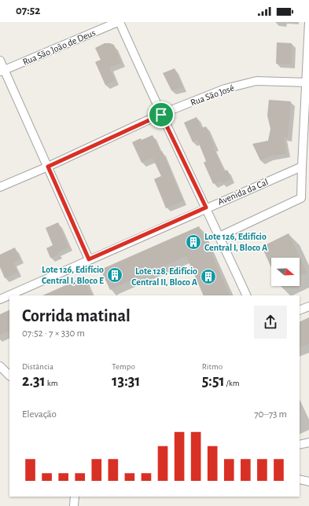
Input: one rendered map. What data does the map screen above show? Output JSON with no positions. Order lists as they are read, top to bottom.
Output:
{
  "streets": {
    "street": ["Rua São João de Deus", "Rua São José", "Avenida da Cal"]
  },
  "places": {
    "building": ["Lote 126, Edifício Central I, Bloco A", "Lote 126, Edifício Central I, Bloco E", "Lote 128, Edifício Central II, Bloco A"]
  },
  "north": "right",
  "page": {
    "status": "07:52",
    "heading": ["Corrida matinal", "07:52 · 7 × 330 m"],
    "stats": [
      ["Distância", "2.31 km"],
      ["Tempo", "13:31"],
      ["Ritmo", "5:51 /km"]
    ],
    "chart": ["Elevação", "70–73 m"]
  }
}
